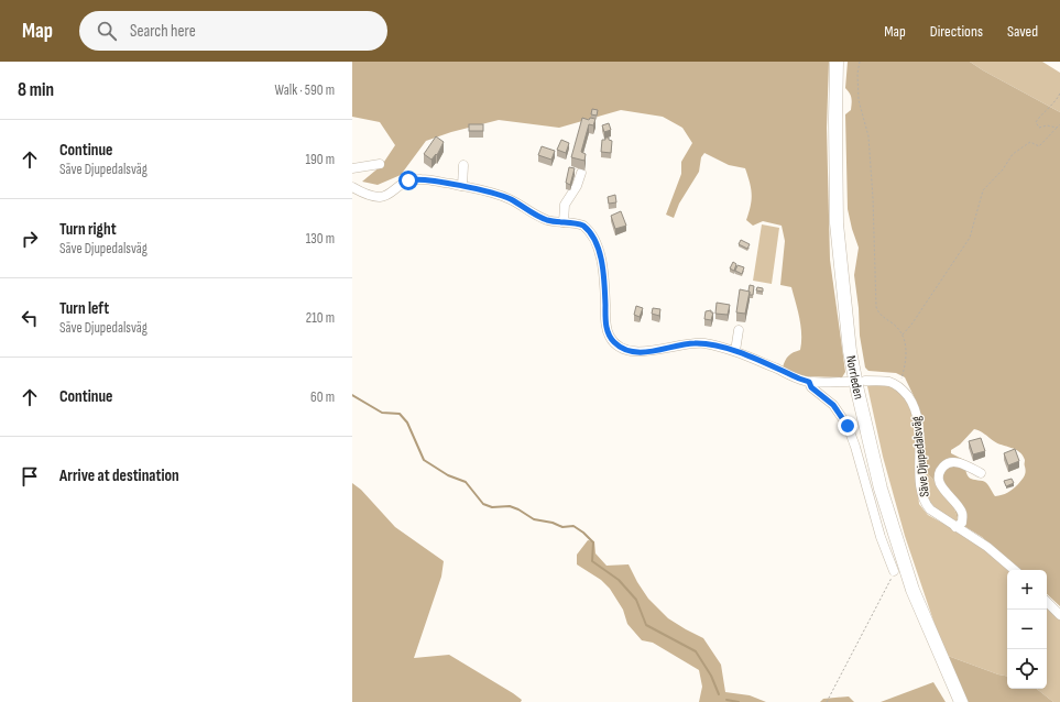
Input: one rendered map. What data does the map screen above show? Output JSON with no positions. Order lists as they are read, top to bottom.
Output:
{
  "streets": {
    "highway": ["Norrleden"],
    "street": ["Säve Djupedalsväg"]
  },
  "page": {
    "header": "Map",
    "search": "Search here",
    "nav": ["Map", "Directions", "Saved"],
    "heading": ["8 min", "Walk · 590 m"],
    "list": [
      ["Continue", "Säve Djupedalsväg", "190 m"],
      ["Turn right", "Säve Djupedalsväg", "130 m"],
      ["Turn left", "Säve Djupedalsväg", "210 m"],
      ["Continue", "60 m"],
      "Arrive at destination"
    ],
    "map_buttons": ["+", "−"]
  }
}
